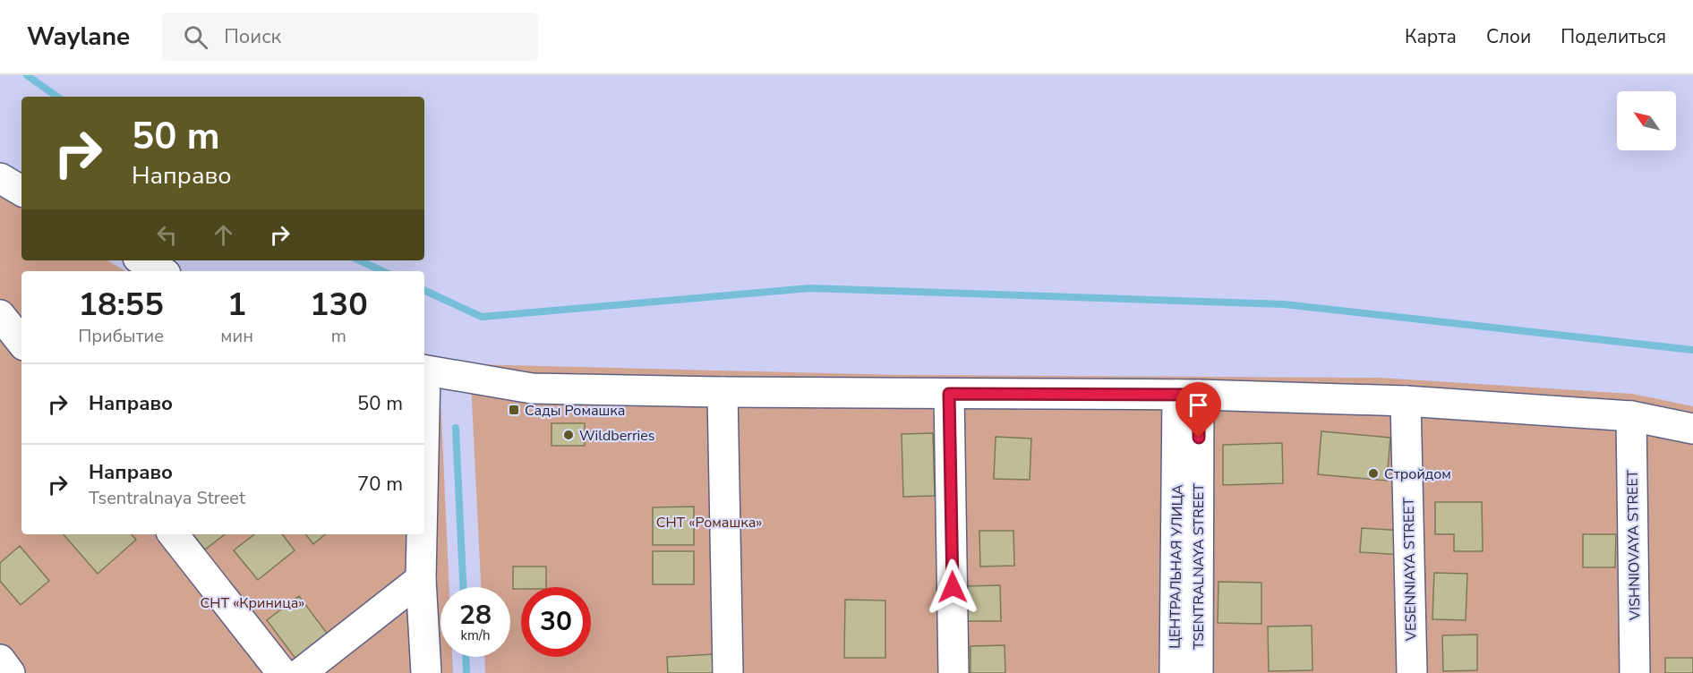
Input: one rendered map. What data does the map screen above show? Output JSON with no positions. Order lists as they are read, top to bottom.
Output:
{
  "streets": {
    "street": [
      "VISHNIOVAYA STREET",
      "ЦЕНТРАЛЬНАЯ УЛИЦА",
      "TSENTRALNAYA STREET",
      "VESENNIAYA STREET"
    ]
  },
  "crossings": [
    ["ЦЕНТРАЛЬНАЯ УЛИЦА", "TSENTRALNAYA STREET"]
  ],
  "parks": ["СНТ «Ромашка»", "СНТ «Криница»"],
  "places": {
    "transit": ["Сады Ромашка"],
    "other": ["Wildberries", "Стройдом"]
  },
  "north": "top left",
  "page": {
    "header": "Waylane",
    "search": "Поиск",
    "nav": ["Карта", "Слои", "Поделиться"],
    "turn": ["50 m", "Направо"],
    "eta": [
      "18:55",
      "Прибытие",
      "1",
      "мин",
      "130",
      "m"
    ],
    "list": [
      {
        "name": "Направо",
        "value": "50 m"
      },
      {
        "name": "Направо",
        "note": "Tsentralnaya Street",
        "value": "70 m"
      }
    ],
    "speed": "28 km/h",
    "limit": "30"
  }
}
